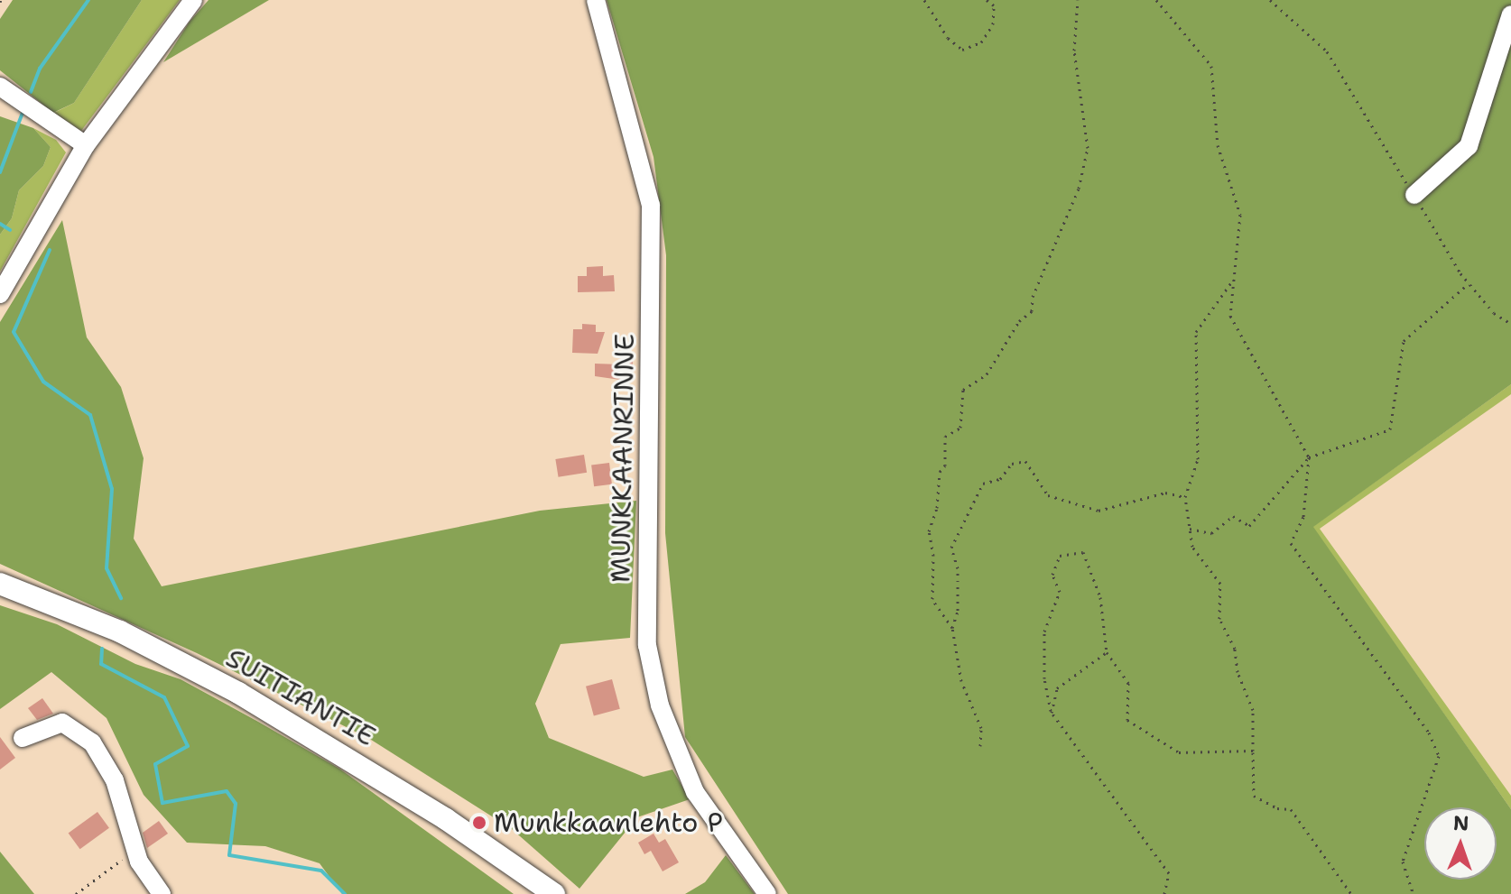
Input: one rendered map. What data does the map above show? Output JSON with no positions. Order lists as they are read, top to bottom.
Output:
{
  "streets": {
    "main road": ["SUITIANTIE"],
    "street": ["MUNKKAANRINNE"]
  },
  "places": ["Munkkaanlehto P"],
  "north": "top"
}
